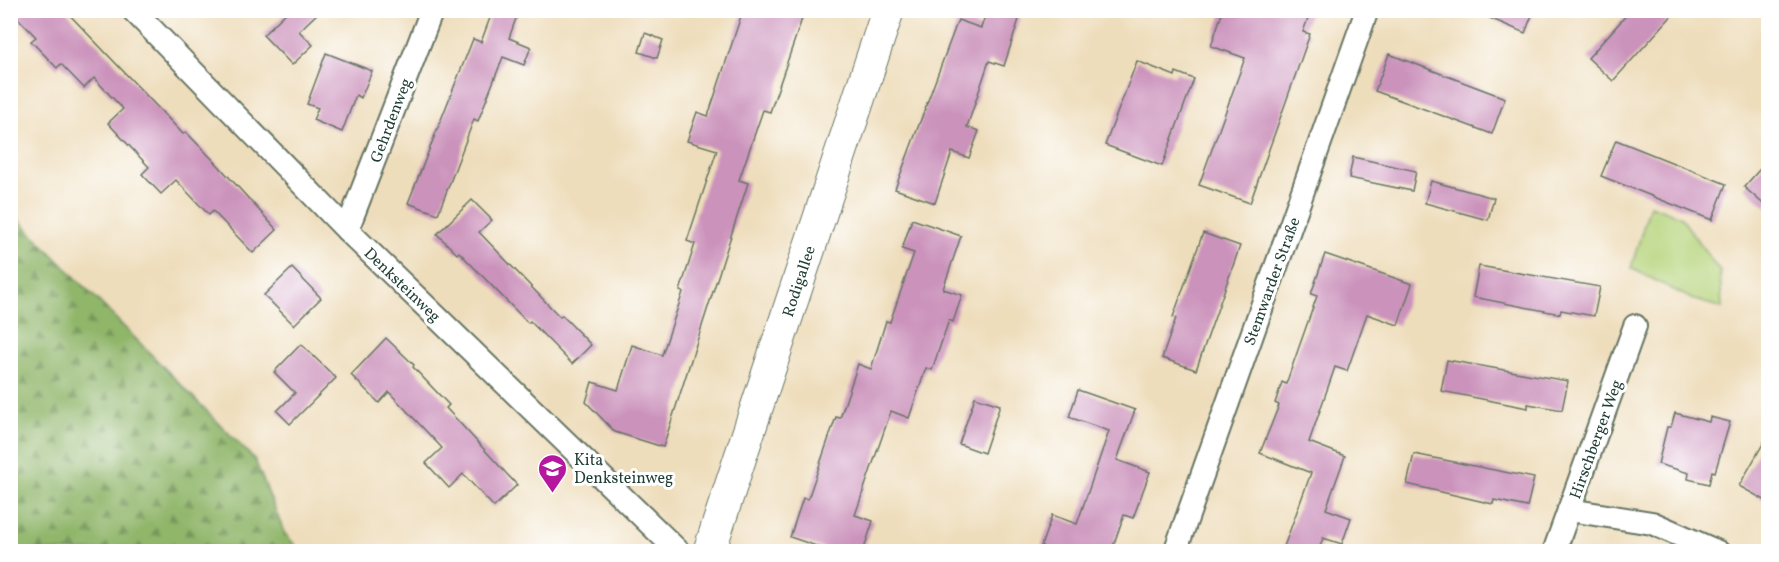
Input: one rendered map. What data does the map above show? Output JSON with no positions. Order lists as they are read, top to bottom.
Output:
{
  "streets": {
    "main road": ["Rodigallee"],
    "street": [
      "Gehrdenweg",
      "Stemwarder Straße",
      "Denksteinweg",
      "Hirschberger Weg"
    ]
  },
  "crossings": [
    ["Gehrdenweg", "Denksteinweg"]
  ],
  "places": {
    "school or university": ["Kita Denksteinweg"]
  }
}
